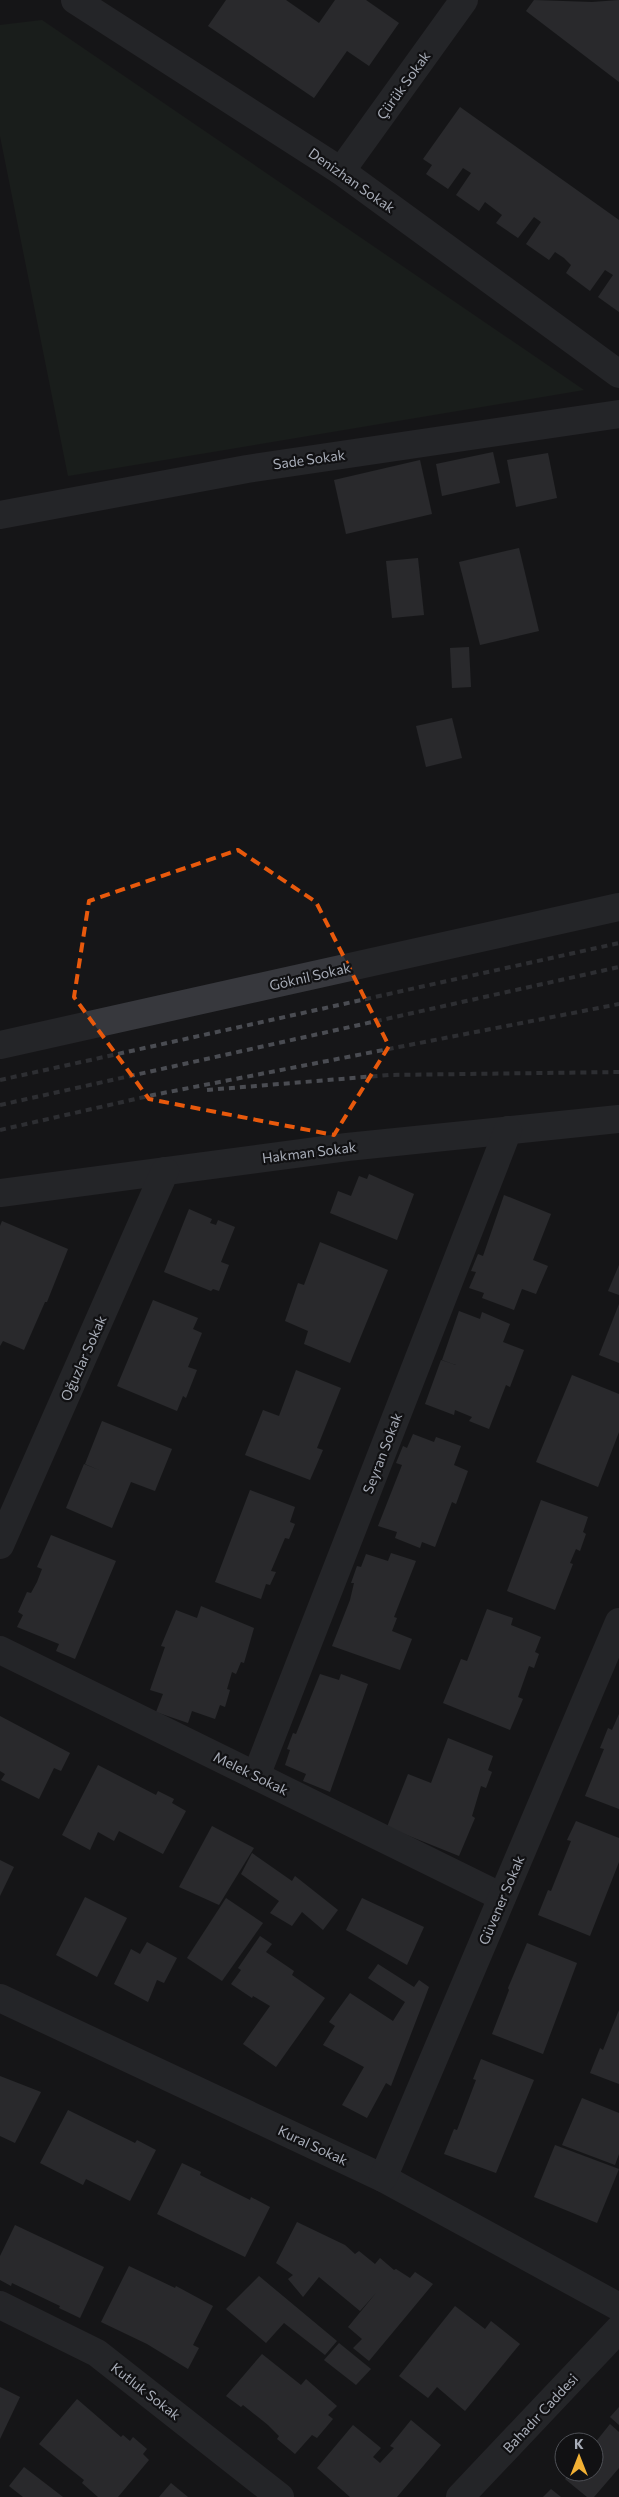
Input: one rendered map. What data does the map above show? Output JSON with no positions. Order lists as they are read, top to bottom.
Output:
{
  "streets": {
    "street": [
      "Çürük Sokak",
      "Denizhan Sokak",
      "Sade Sokak",
      "Göknil Sokak",
      "Hakman Sokak",
      "Oğuzlar Sokak",
      "Seyran Sokak",
      "Melek Sokak",
      "Güvener Sokak",
      "Kural Sokak",
      "Kutluk Sokak",
      "Bahadır Caddesi"
    ]
  },
  "crossings": [
    ["Çürük Sokak", "Denizhan Sokak"],
    ["Hakman Sokak", "Oğuzlar Sokak"],
    ["Hakman Sokak", "Seyran Sokak"],
    ["Seyran Sokak", "Melek Sokak"],
    ["Melek Sokak", "Güvener Sokak"],
    ["Güvener Sokak", "Kural Sokak"]
  ],
  "north": "top"
}
